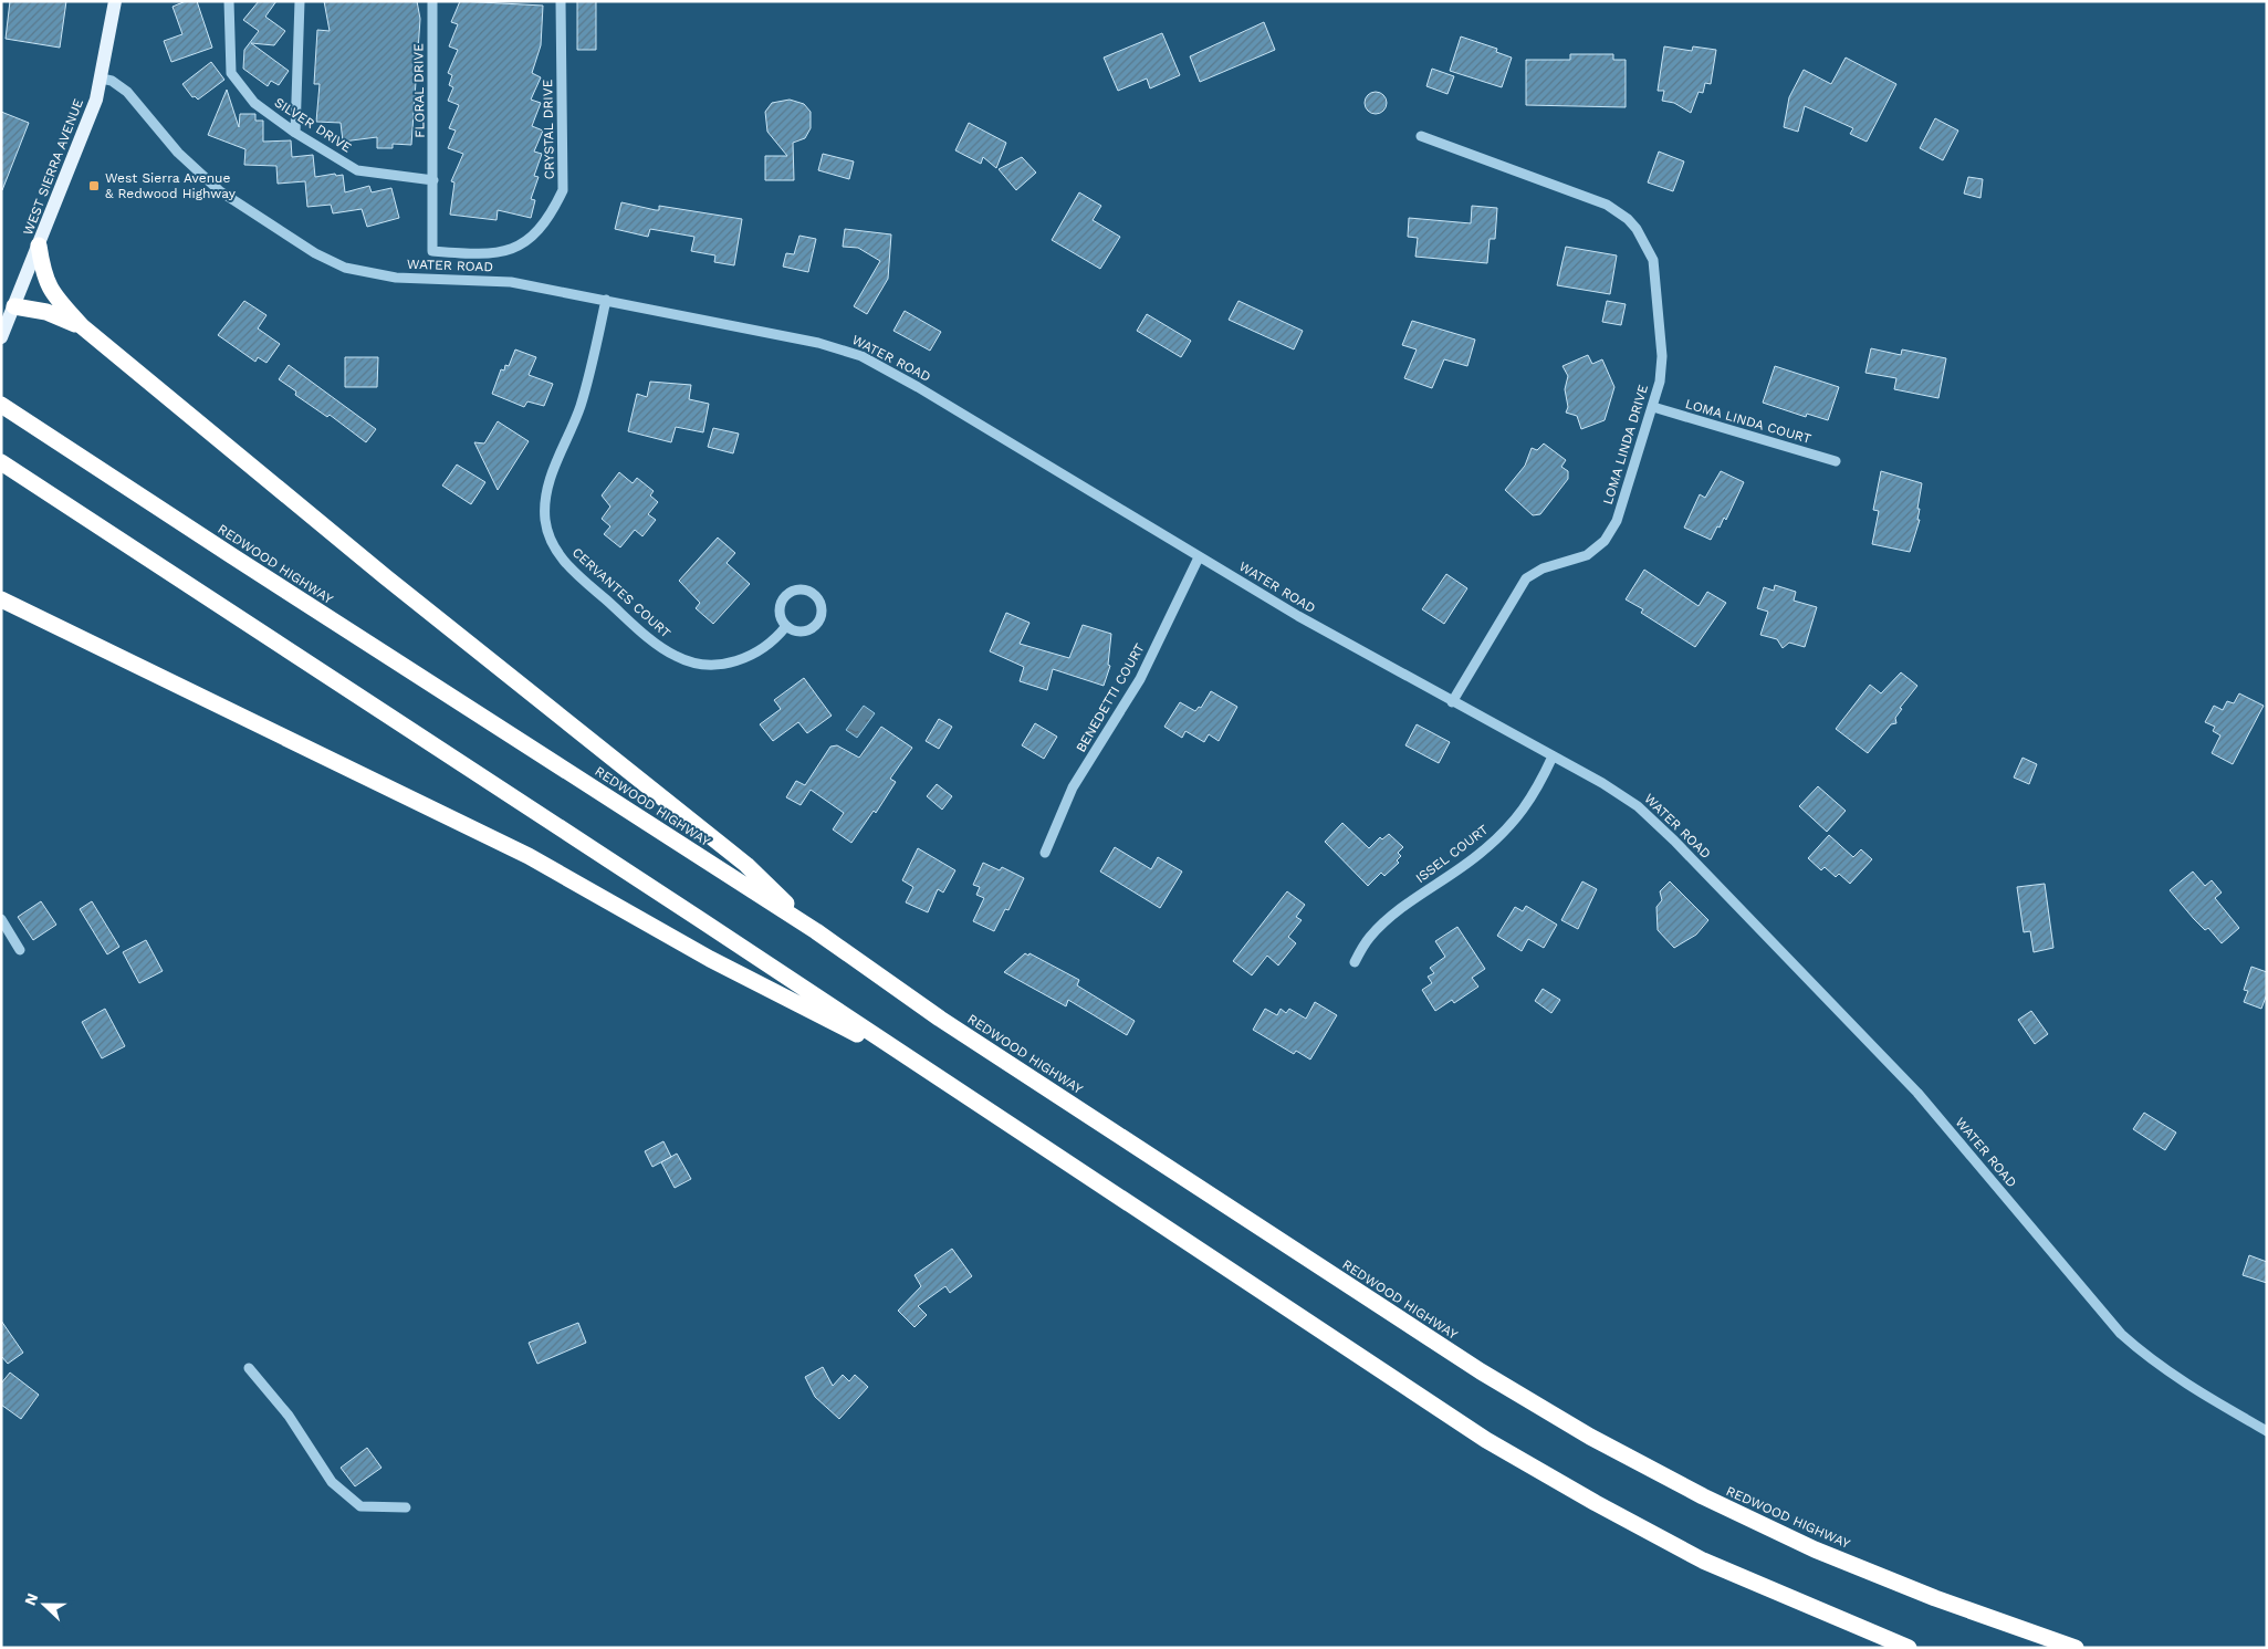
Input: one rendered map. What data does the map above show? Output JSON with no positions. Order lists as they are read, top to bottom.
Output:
{
  "streets": {
    "highway": ["REDWOOD HIGHWAY"],
    "main road": ["WEST SIERRA AVENUE"],
    "street": [
      "FLORAL DRIVE",
      "SILVER DRIVE",
      "CRYSTAL DRIVE",
      "WATER ROAD",
      "LOMA LINDA COURT",
      "LOMA LINDA DRIVE",
      "CERVANTES COURT",
      "BENEDETTI COURT",
      "ISSEL COURT"
    ]
  },
  "crossings": [
    ["FLORAL DRIVE", "SILVER DRIVE"],
    ["FLORAL DRIVE", "CRYSTAL DRIVE"],
    ["SILVER DRIVE", "CRYSTAL DRIVE"],
    ["WEST SIERRA AVENUE", "WATER ROAD"],
    ["WATER ROAD", "LOMA LINDA DRIVE"],
    ["WATER ROAD", "CERVANTES COURT"],
    ["WATER ROAD", "BENEDETTI COURT"],
    ["WATER ROAD", "ISSEL COURT"],
    ["LOMA LINDA COURT", "LOMA LINDA DRIVE"]
  ],
  "places": {
    "transit": ["West Sierra Avenue & Redwood Highway"]
  },
  "north": "left"
}
